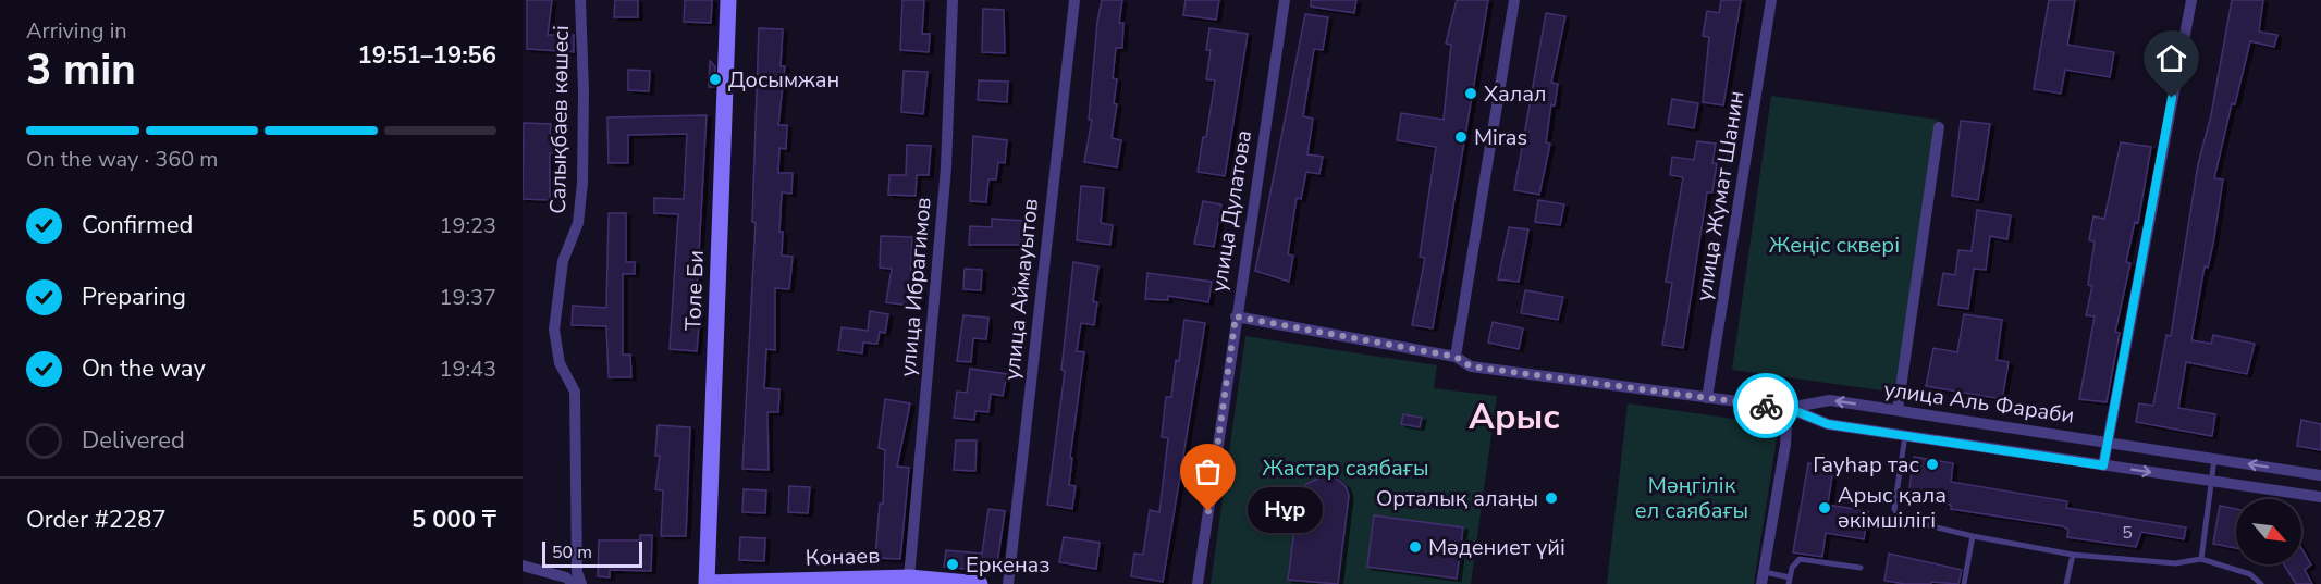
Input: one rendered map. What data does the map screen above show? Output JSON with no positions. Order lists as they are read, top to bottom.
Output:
{
  "streets": {
    "main road": ["Толе Би", "Конаев"],
    "street": [
      "Салықбаев көшесі",
      "улица Жумат Шанин",
      "улица Дулатова",
      "улица Ибрагимов",
      "улица Аймауытов",
      "улица Аль Фараби"
    ]
  },
  "crossings": [
    ["улица Жумат Шанин", "улица Аль Фараби"],
    ["улица Дулатова", "улица Аль Фараби"],
    ["улица Ибрагимов", "Конаев"],
    ["Толе Би", "Конаев"]
  ],
  "districts": ["Арыс"],
  "parks": ["Жеңіс сквері", "Жастар саябағы", "Мәңгілік ел саябағы"],
  "places": [
    "Досымжан",
    "Халал",
    "Miras",
    "Гауһар тас",
    "Орталық алаңы",
    "Арыс қала әкімшілігі",
    "Нұр",
    "Mәдениет үйі",
    "Еркеназ"
  ],
  "house_numbers": ["5"],
  "scale_bar": "50 m",
  "north": "bottom right",
  "page": {
    "heading": ["3 min", "Arriving in", "19:51–19:56"],
    "panel": ["Order #2287", "5 000 ₸"],
    "bar": "On the way · 360 m",
    "list": [
      ["Confirmed", "19:23"],
      ["Preparing", "19:37"],
      ["On the way", "19:43"],
      "Delivered"
    ],
    "bubble": "Нұр",
    "scale": "50 m"
  }
}
